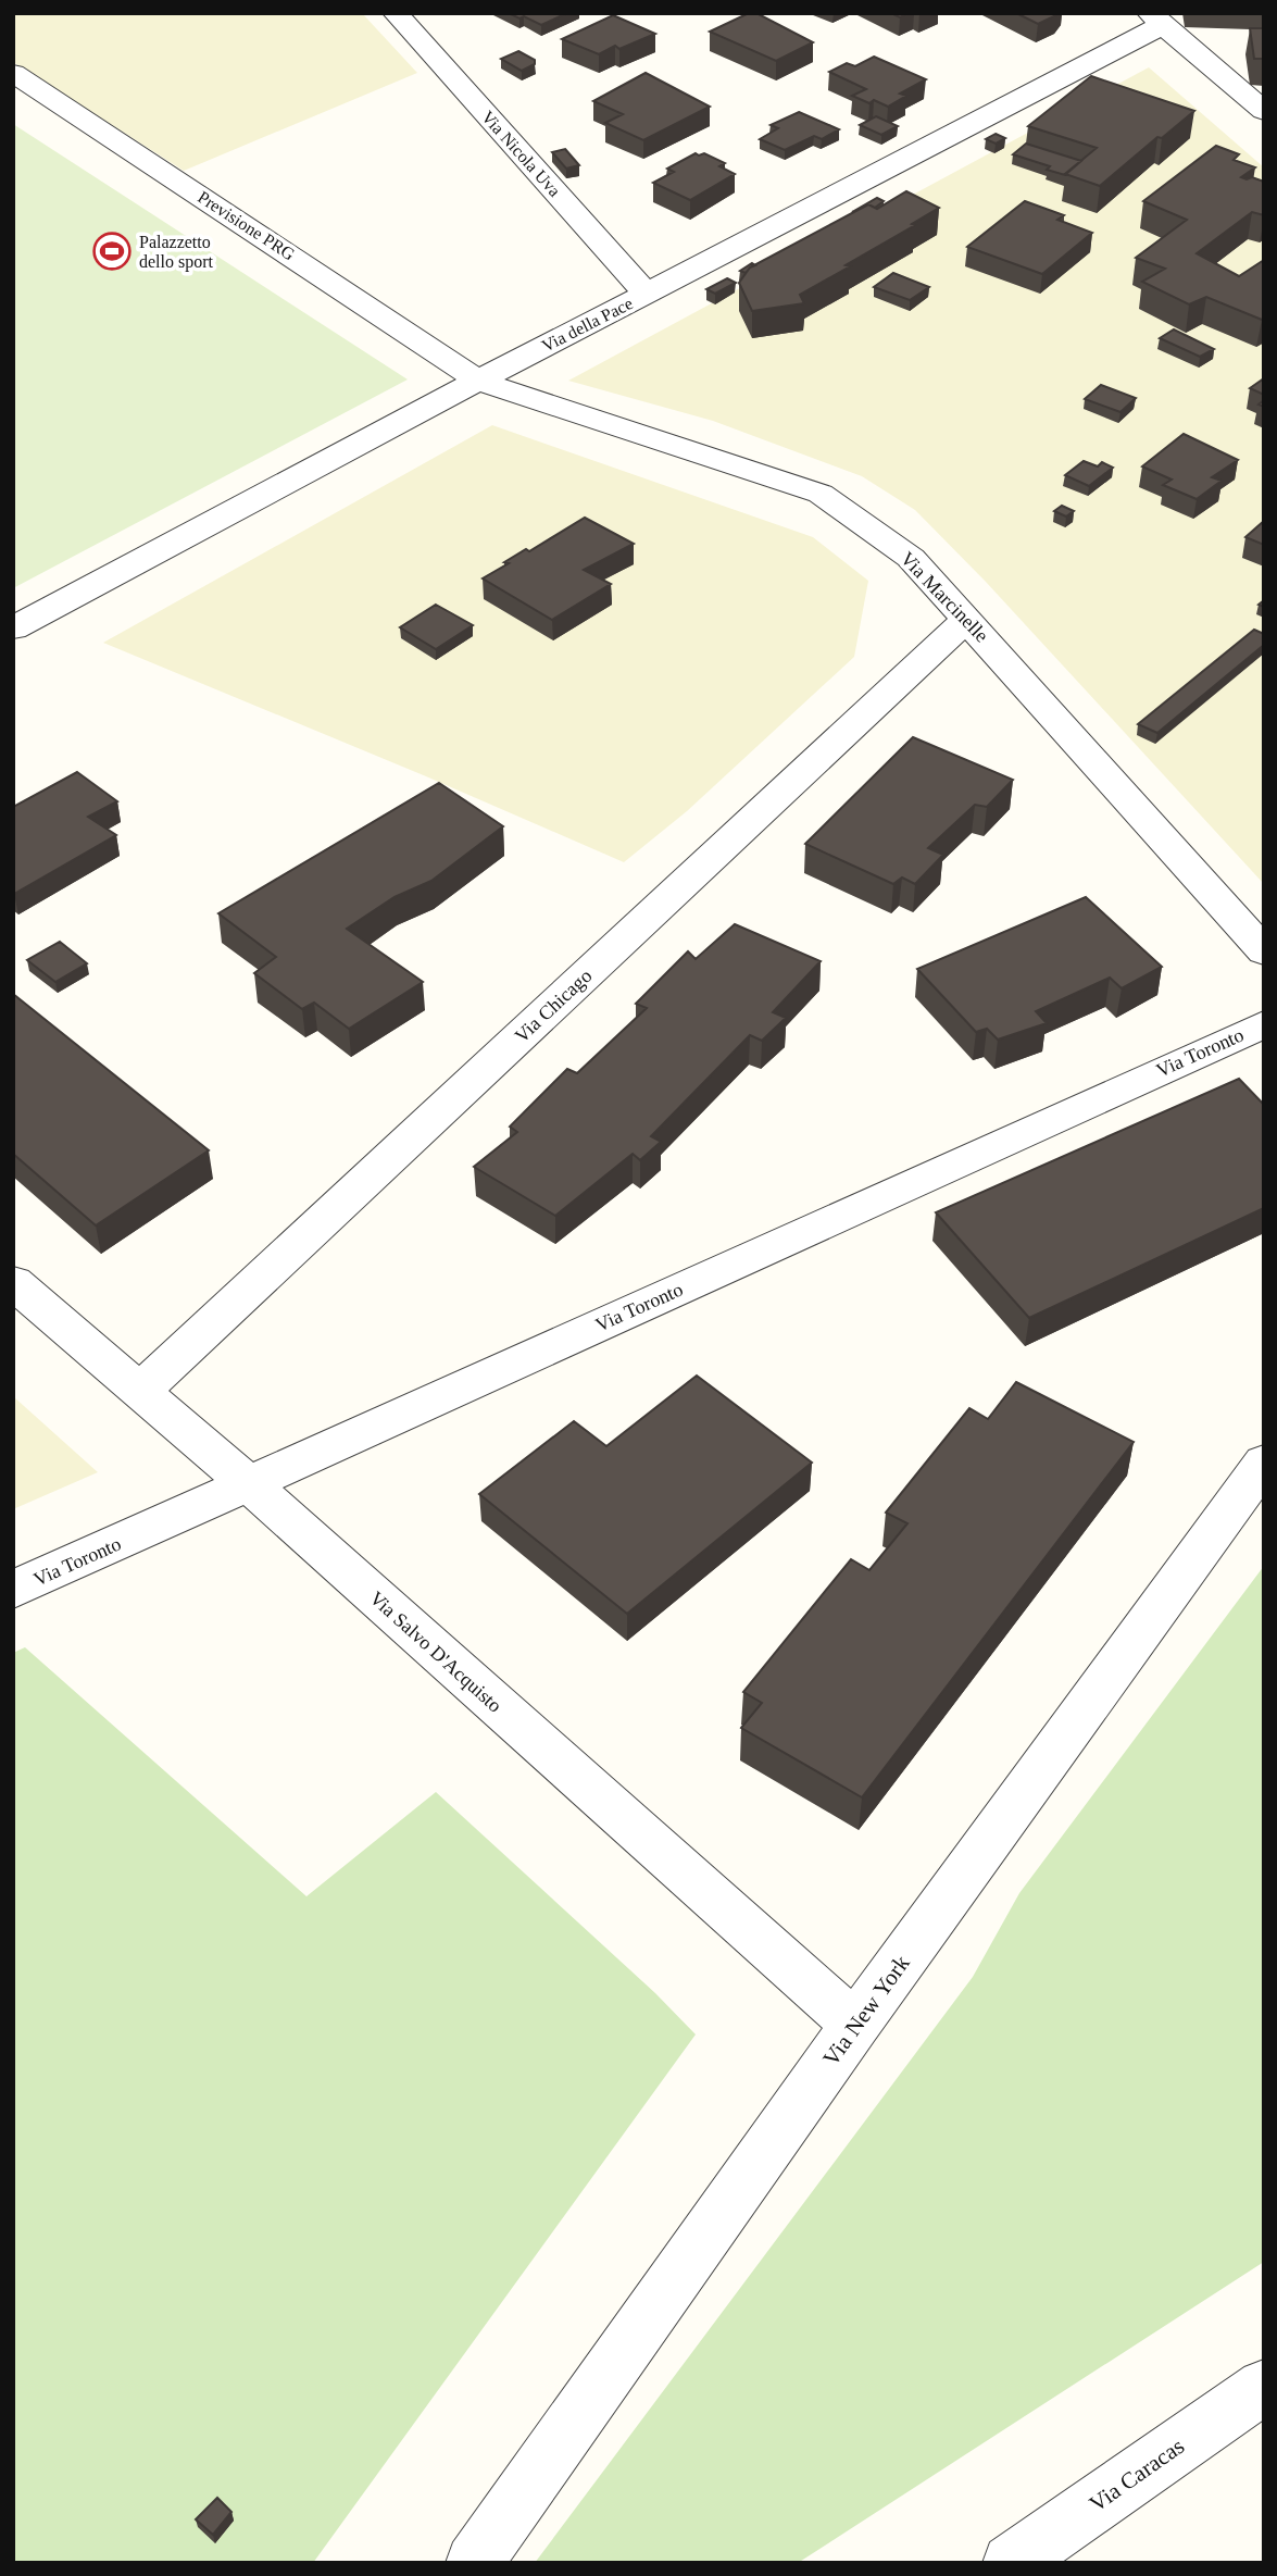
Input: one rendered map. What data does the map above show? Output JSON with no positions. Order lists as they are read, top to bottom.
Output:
{
  "streets": {
    "street": [
      "Via Nicola Uva",
      "Previsione PRG",
      "Via della Pace",
      "Via Marcinelle",
      "Via Chicago",
      "Via Toronto",
      "Via Salvo D'Acquisto",
      "Via New York",
      "Via Caracas"
    ]
  },
  "crossings": [
    ["Via Nicola Uva", "Via della Pace"],
    ["Previsione PRG", "Via della Pace"],
    ["Previsione PRG", "Via Marcinelle"],
    ["Via della Pace", "Via Marcinelle"],
    ["Via Marcinelle", "Via Chicago"],
    ["Via Chicago", "Via Salvo D'Acquisto"],
    ["Via Toronto", "Via Salvo D'Acquisto"],
    ["Via Salvo D'Acquisto", "Via New York"]
  ],
  "places": {
    "sports": ["Palazzetto dello sport"]
  }
}
